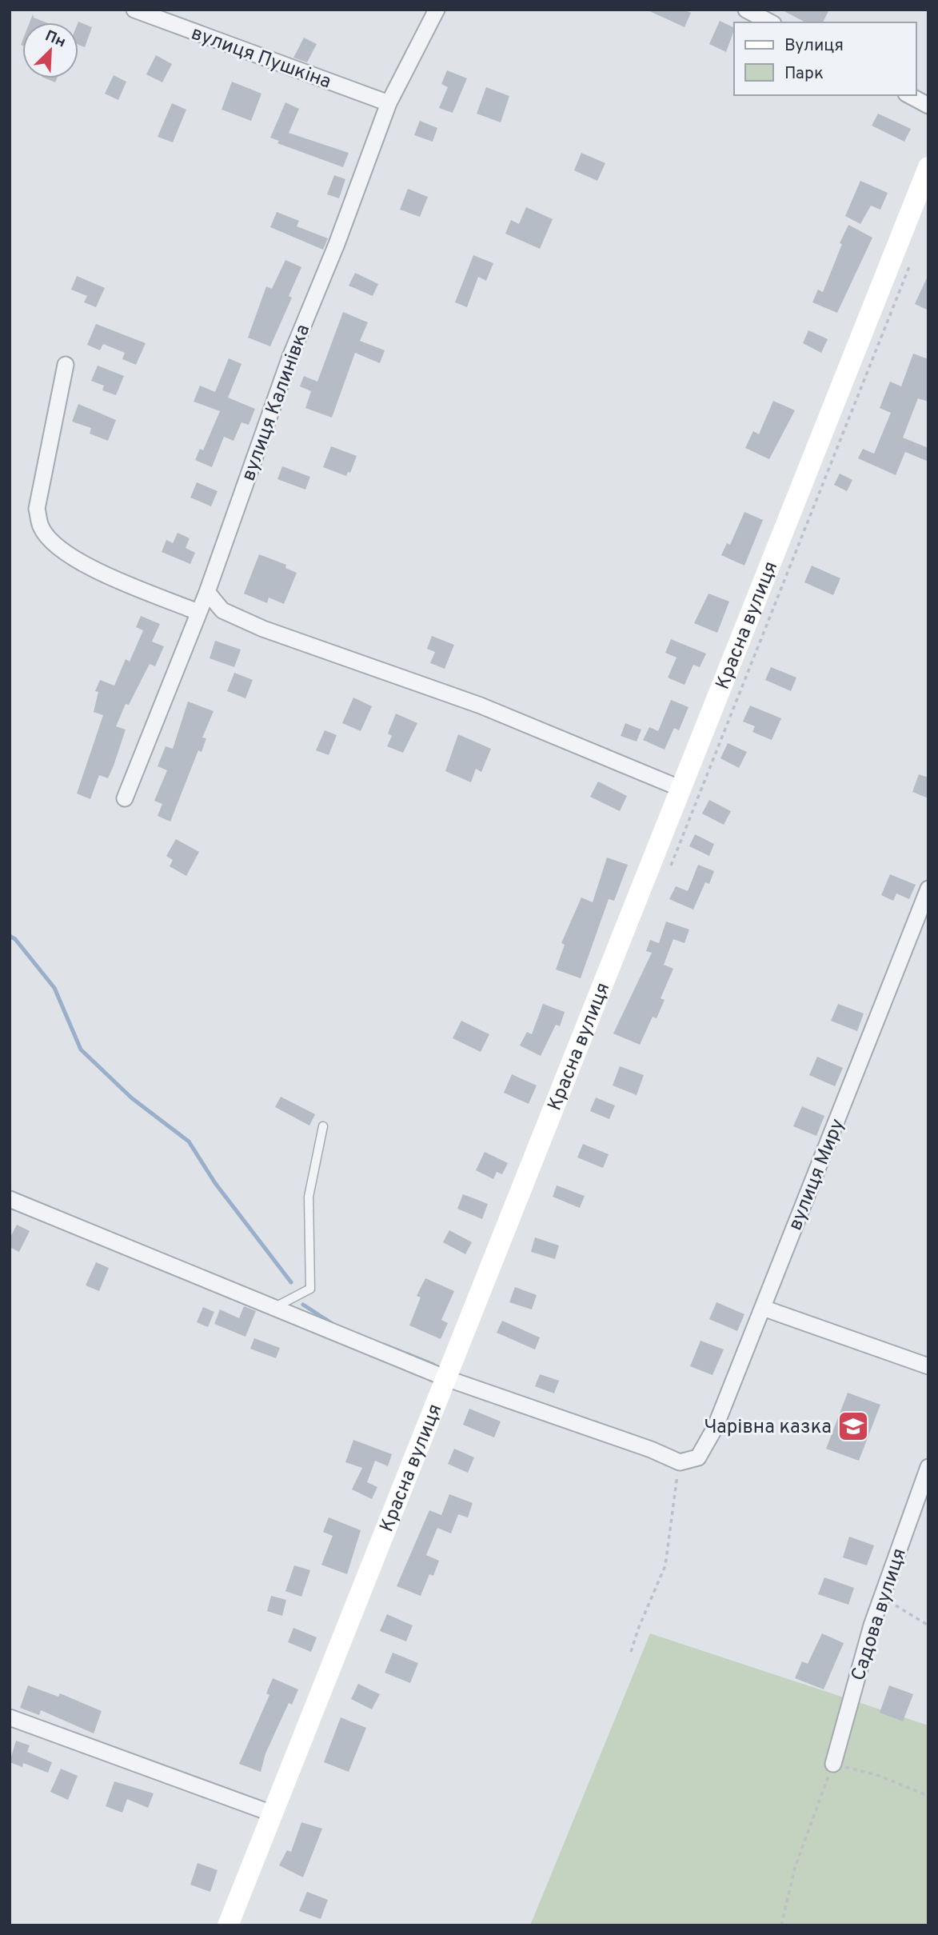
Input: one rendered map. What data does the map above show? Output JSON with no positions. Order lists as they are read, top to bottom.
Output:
{
  "streets": {
    "street": [
      "вулиця Пушкіна",
      "вулиця Калинівка",
      "Красна вулиця",
      "вулиця Миру",
      "Садова вулиця"
    ]
  },
  "crossings": [
    ["вулиця Пушкіна", "вулиця Калинівка"]
  ],
  "places": {
    "school or university": ["Чарівна казка"]
  },
  "legend": ["Вулиця", "Парк"],
  "north": "top right"
}
